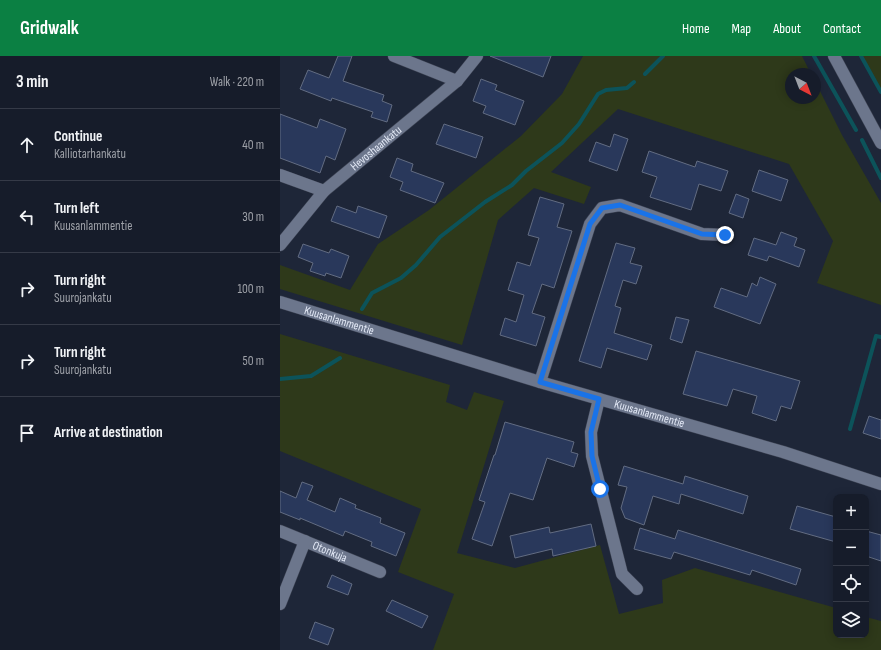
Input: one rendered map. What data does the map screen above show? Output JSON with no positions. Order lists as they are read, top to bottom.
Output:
{
  "streets": {
    "street": ["Hevoshaankatu", "Kuusanlammentie", "Otonkuja"]
  },
  "north": "bottom right",
  "page": {
    "header": "Gridwalk",
    "nav": [
      "Home",
      "Map",
      "About",
      "Contact"
    ],
    "heading": ["3 min", "Walk · 220 m"],
    "list": [
      ["Continue", "Kalliotarhankatu", "40 m"],
      ["Turn left", "Kuusanlammentie", "30 m"],
      ["Turn right", "Suurojankatu", "100 m"],
      ["Turn right", "Suurojankatu", "50 m"],
      "Arrive at destination"
    ],
    "map_buttons": ["+", "−"]
  }
}
